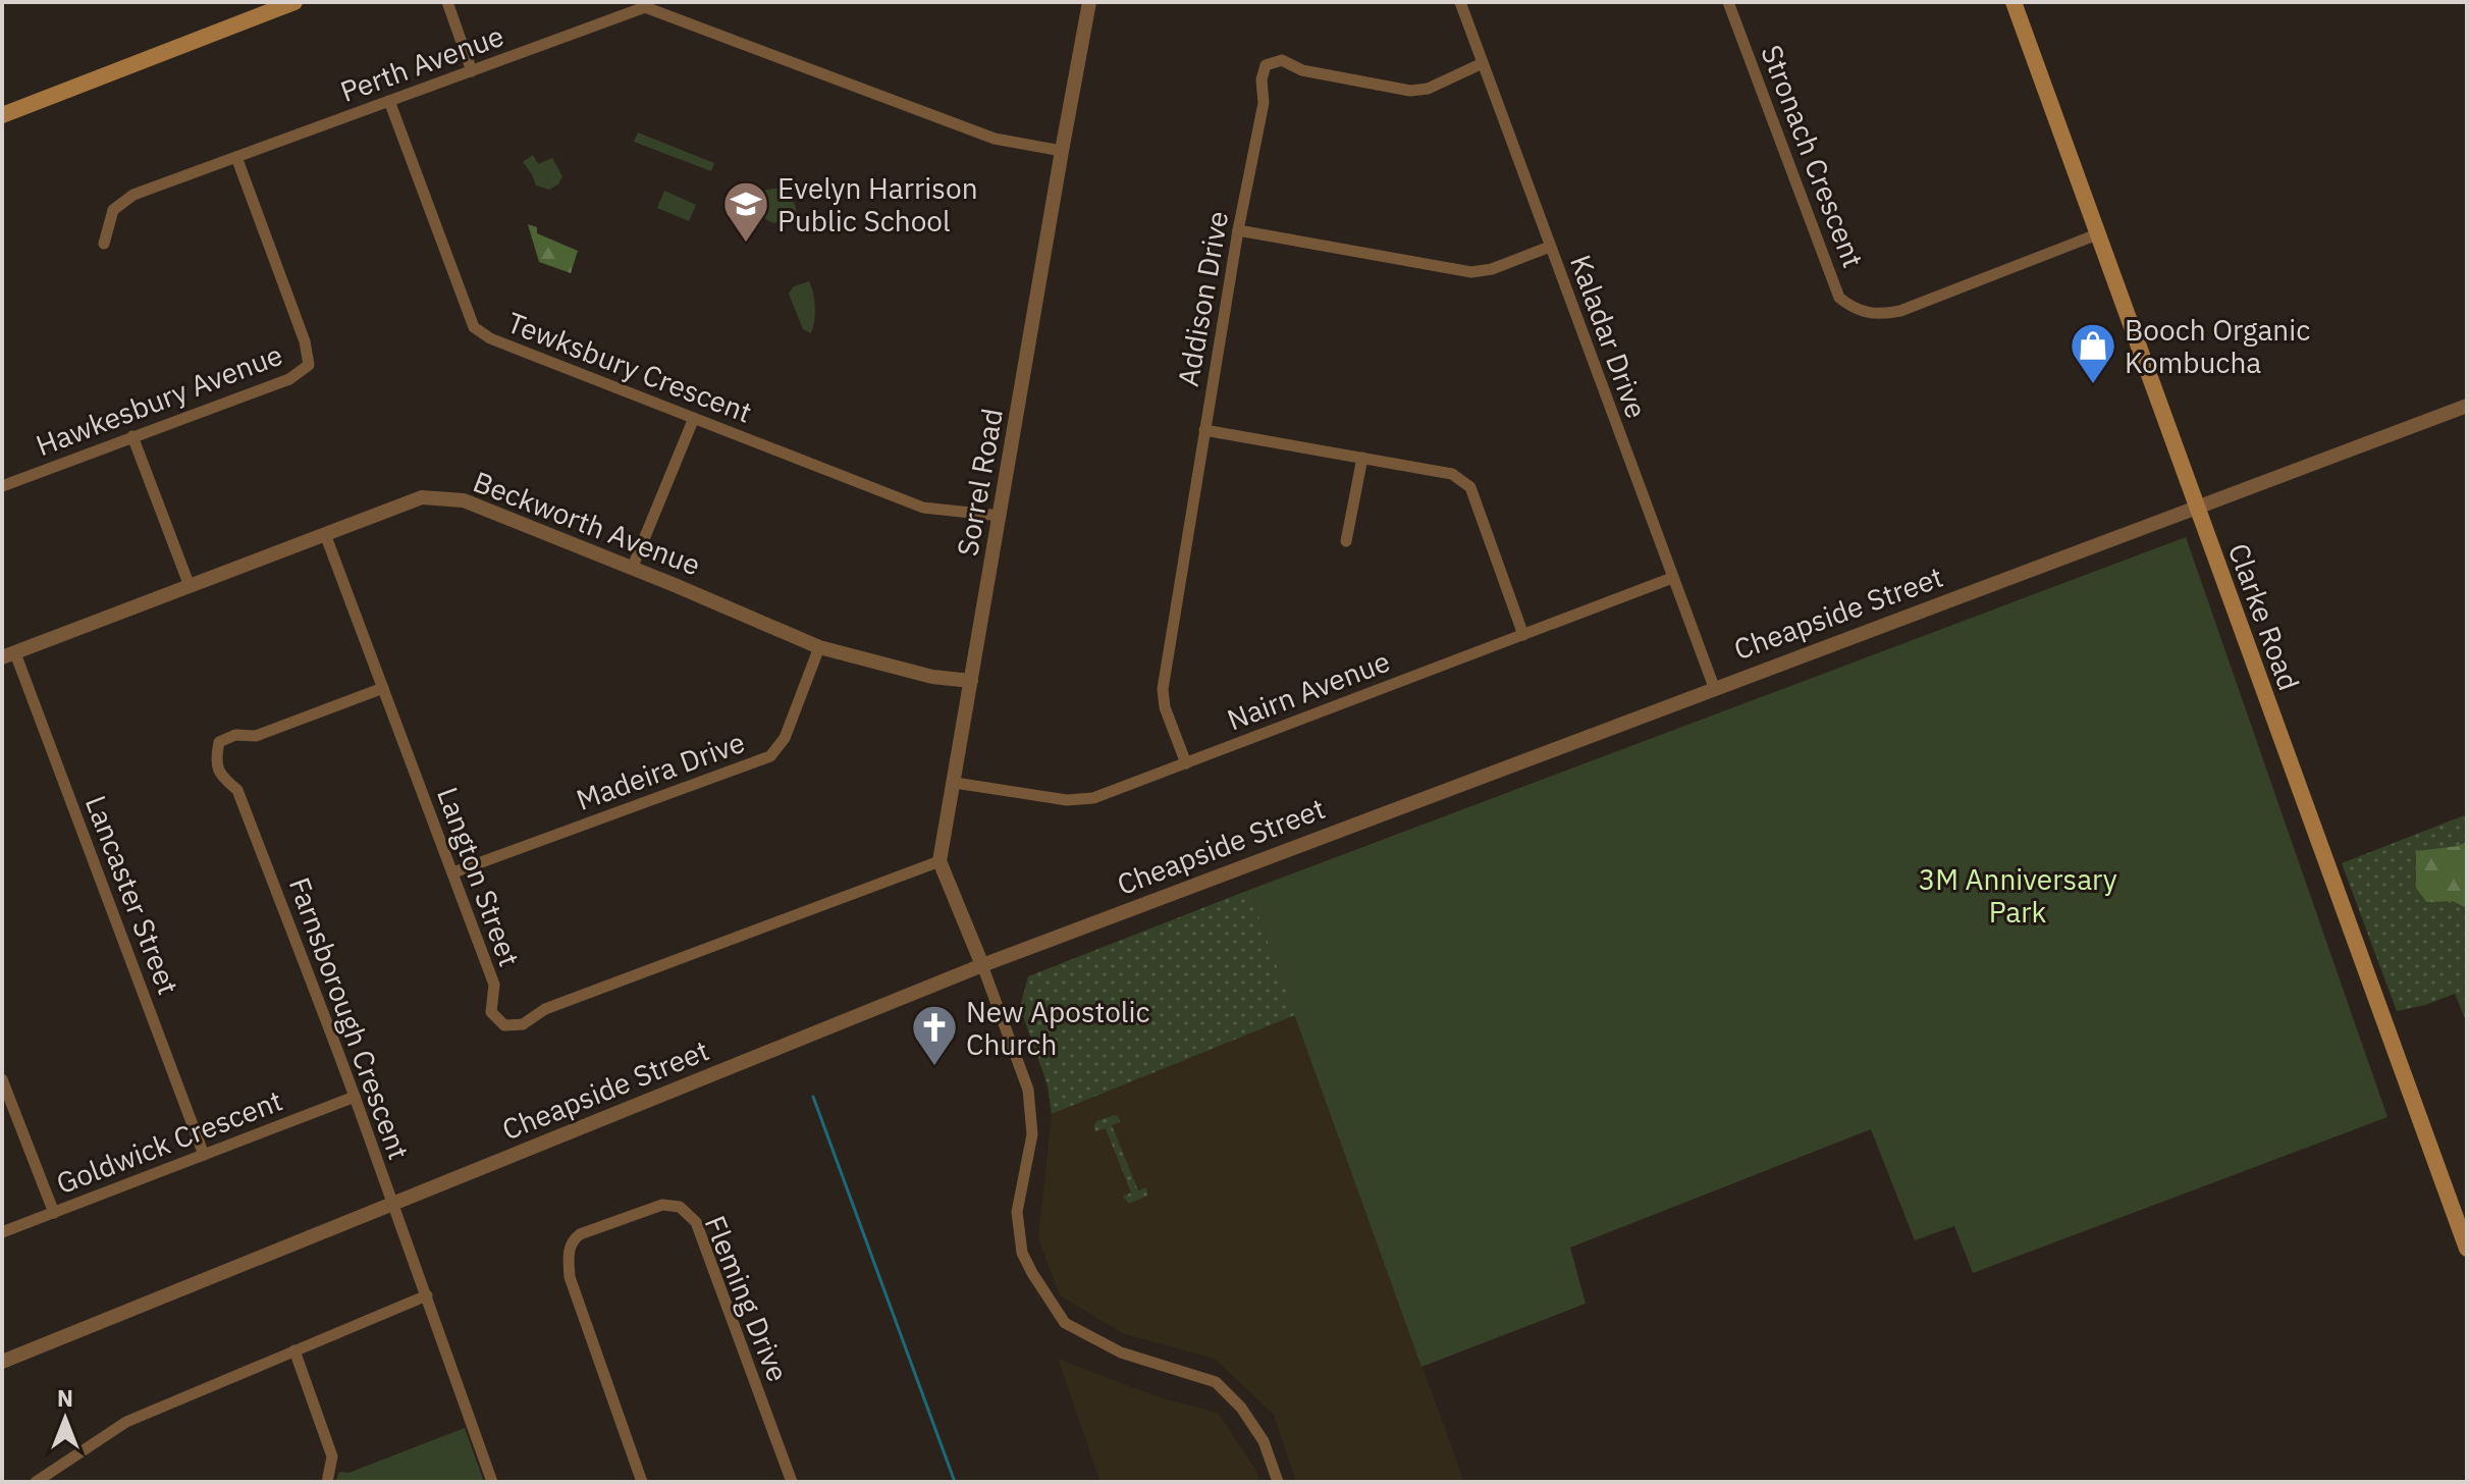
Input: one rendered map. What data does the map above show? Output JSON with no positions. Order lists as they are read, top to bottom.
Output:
{
  "streets": {
    "main road": ["Clarke Road"],
    "street": [
      "Perth Avenue",
      "Stronach Crescent",
      "Addison Drive",
      "Kaladar Drive",
      "Tewksbury Crescent",
      "Hawkesbury Avenue",
      "Sorrel Road",
      "Beckworth Avenue",
      "Cheapside Street",
      "Nairn Avenue",
      "Madeira Drive",
      "Langton Street",
      "Lancaster Street",
      "Farnsborough Crescent",
      "Goldwick Crescent",
      "Fleming Drive"
    ]
  },
  "crossings": [
    ["Perth Avenue", "Tewksbury Crescent"],
    ["Perth Avenue", "Hawkesbury Avenue"],
    ["Perth Avenue", "Sorrel Road"],
    ["Stronach Crescent", "Clarke Road"],
    ["Addison Drive", "Kaladar Drive"],
    ["Addison Drive", "Nairn Avenue"],
    ["Kaladar Drive", "Cheapside Street"],
    ["Kaladar Drive", "Nairn Avenue"],
    ["Tewksbury Crescent", "Sorrel Road"],
    ["Sorrel Road", "Beckworth Avenue"],
    ["Sorrel Road", "Nairn Avenue"],
    ["Sorrel Road", "Langton Street"],
    ["Beckworth Avenue", "Madeira Drive"],
    ["Beckworth Avenue", "Langton Street"],
    ["Beckworth Avenue", "Lancaster Street"],
    ["Cheapside Street", "Clarke Road"],
    ["Cheapside Street", "Farnsborough Crescent"],
    ["Madeira Drive", "Langton Street"],
    ["Langton Street", "Farnsborough Crescent"],
    ["Lancaster Street", "Goldwick Crescent"],
    ["Farnsborough Crescent", "Goldwick Crescent"]
  ],
  "parks": ["3M Anniversary Park"],
  "places": {
    "school or university": ["Evelyn Harrison Public School"],
    "shop": ["Booch Organic Kombucha"],
    "church": ["New Apostolic Church"]
  },
  "north": "top"
}
